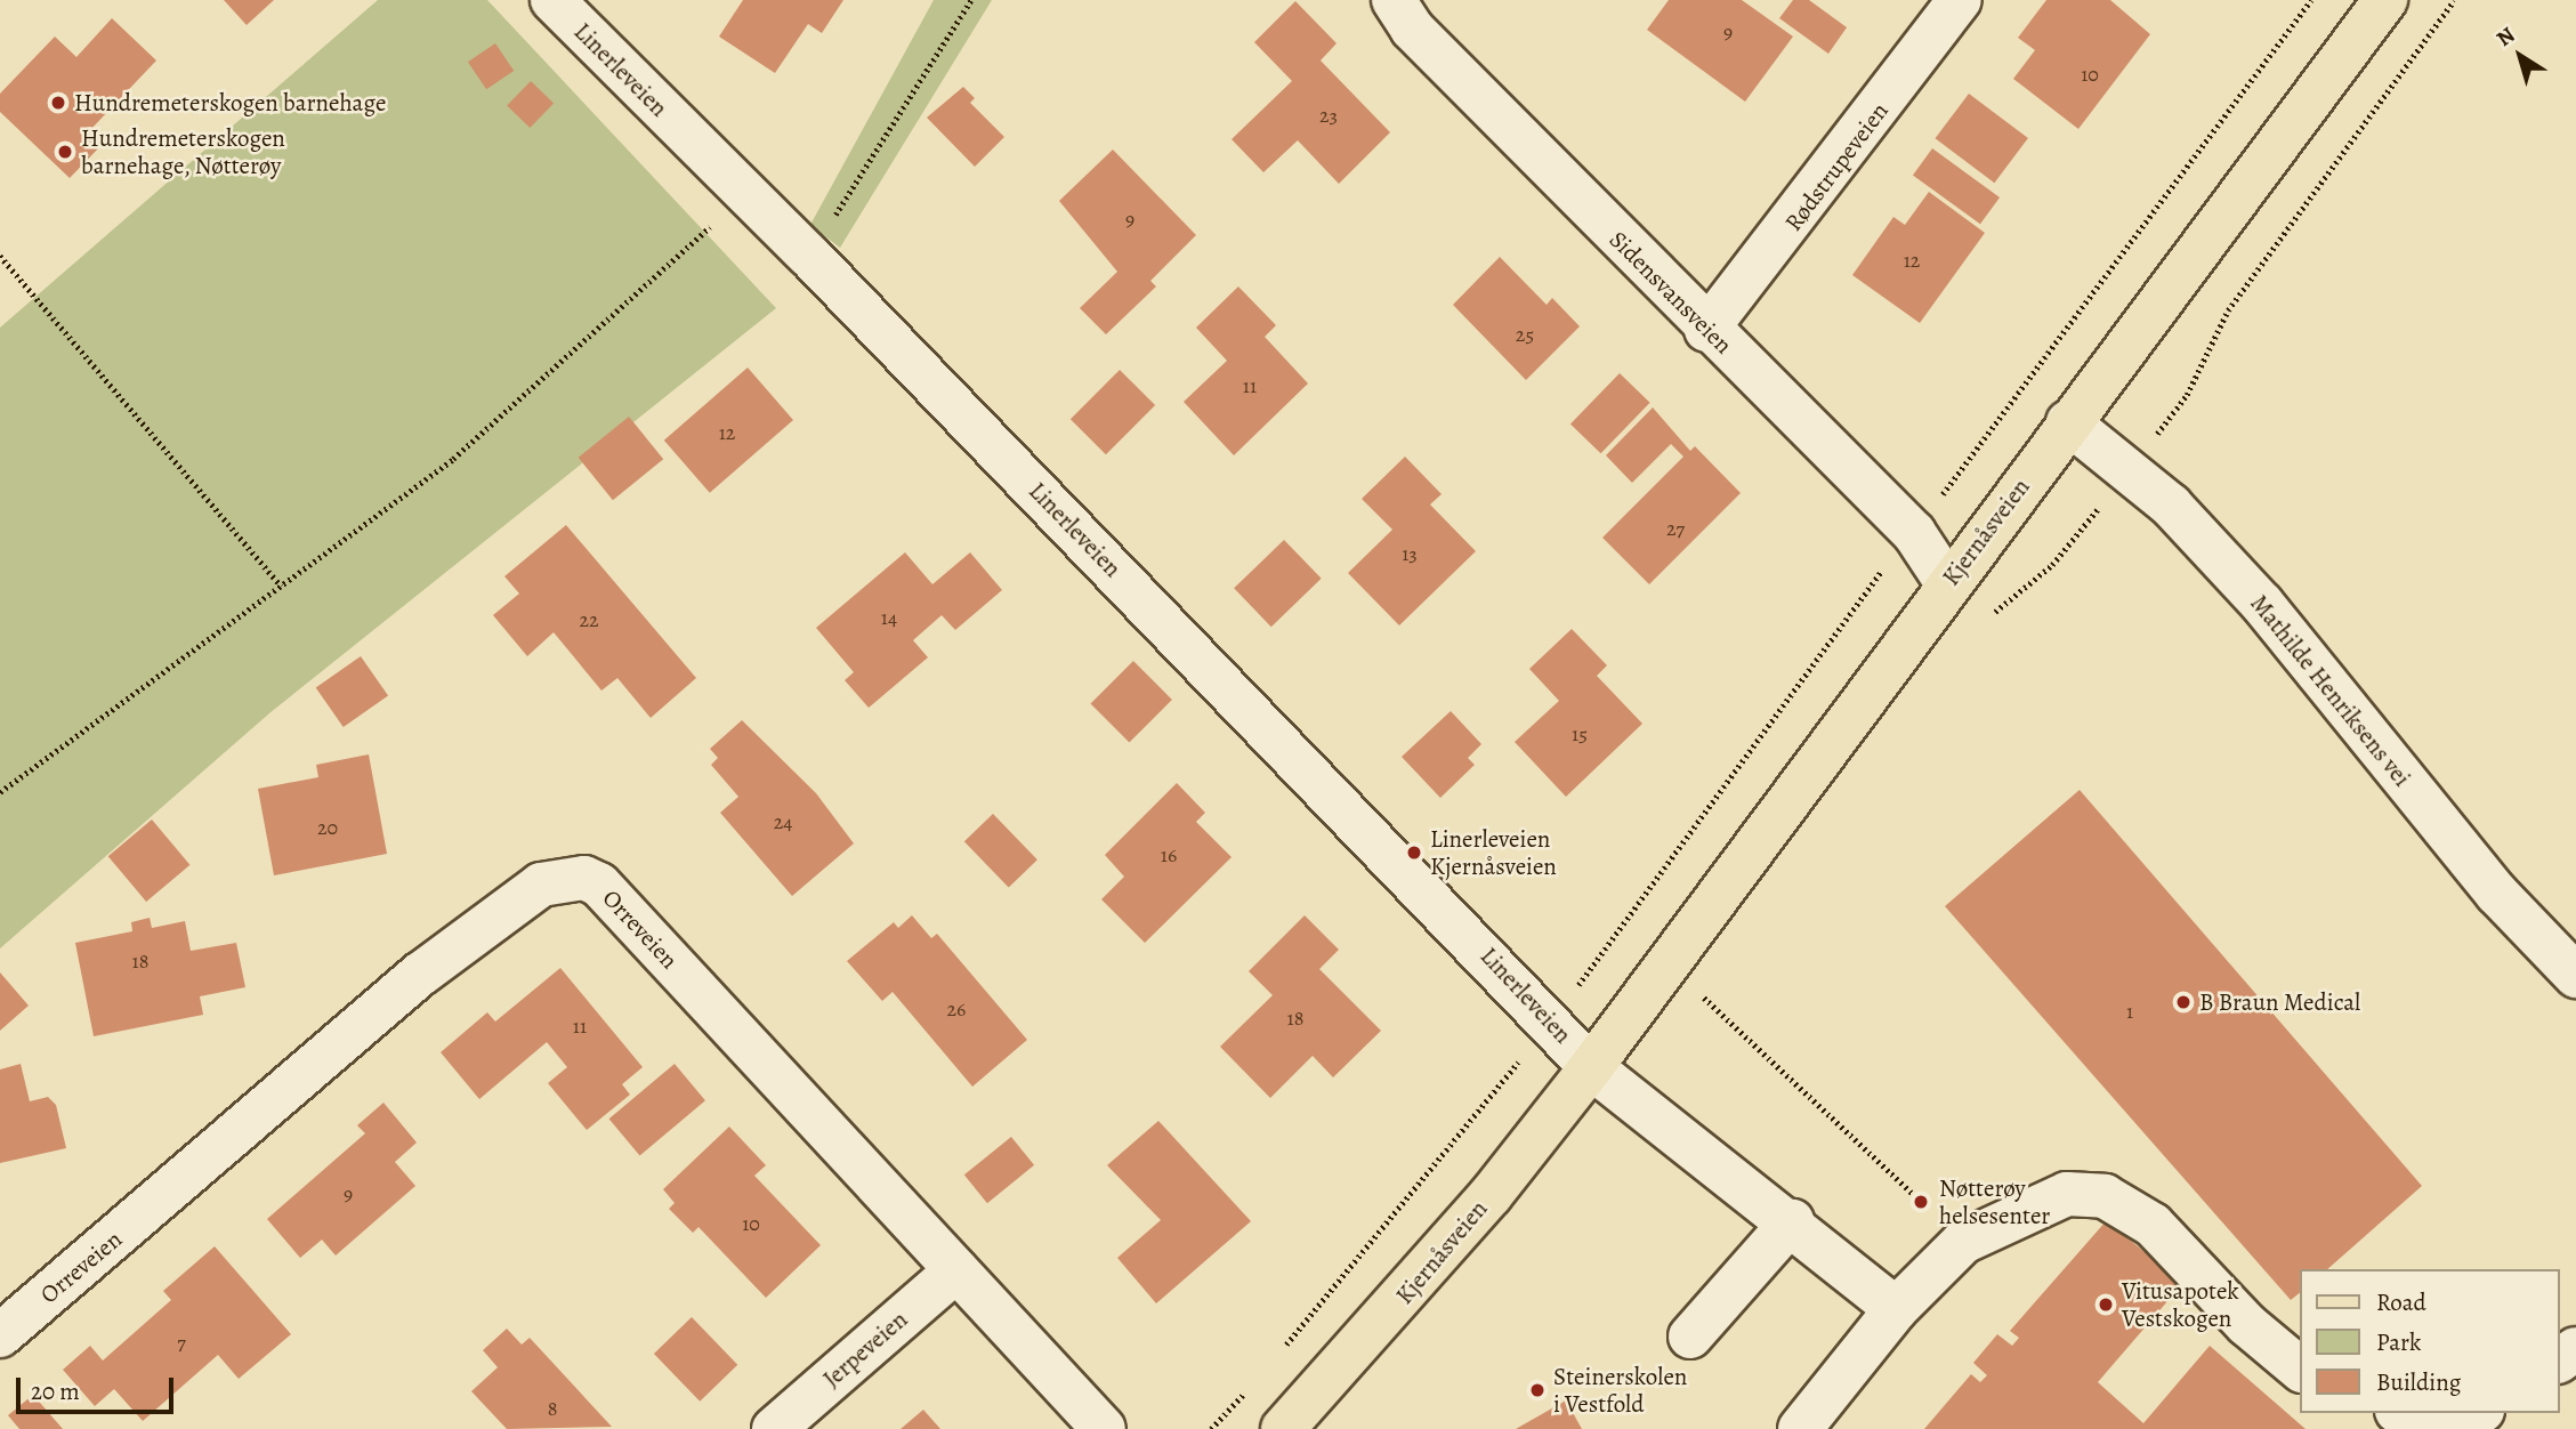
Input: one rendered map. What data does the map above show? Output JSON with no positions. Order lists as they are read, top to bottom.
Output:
{
  "streets": {
    "main road": ["Kjernåsveien"],
    "street": [
      "Linerleveien",
      "Rødstrupeveien",
      "Sidensvansveien",
      "Mathilde Henriksens vei",
      "Orreveien",
      "Jerpeveien"
    ]
  },
  "crossings": [
    ["Linerleveien", "Kjernåsveien"],
    ["Rødstrupeveien", "Sidensvansveien"],
    ["Sidensvansveien", "Kjernåsveien"],
    ["Kjernåsveien", "Mathilde Henriksens vei"],
    ["Orreveien", "Jerpeveien"]
  ],
  "places": [
    "Hundremeterskogen barnehage",
    "Hundremeterskogen barnehage, Nøtterøy",
    "Linerleveien Kjernåsveien",
    "B Braun Medical",
    "Nøtterøy helsesenter",
    "Vitusapotek Vestskogen",
    "Steinerskolen i Vestfold"
  ],
  "house_numbers": [
    "9",
    "10",
    "23",
    "9",
    "12",
    "25",
    "11",
    "12",
    "27",
    "13",
    "14",
    "22",
    "15",
    "24",
    "20",
    "16",
    "18",
    "26",
    "1",
    "18",
    "11",
    "9",
    "10",
    "7",
    "8"
  ],
  "legend": ["Road", "Park", "Building"],
  "scale_bar": "20 m",
  "north": "top left"
}
